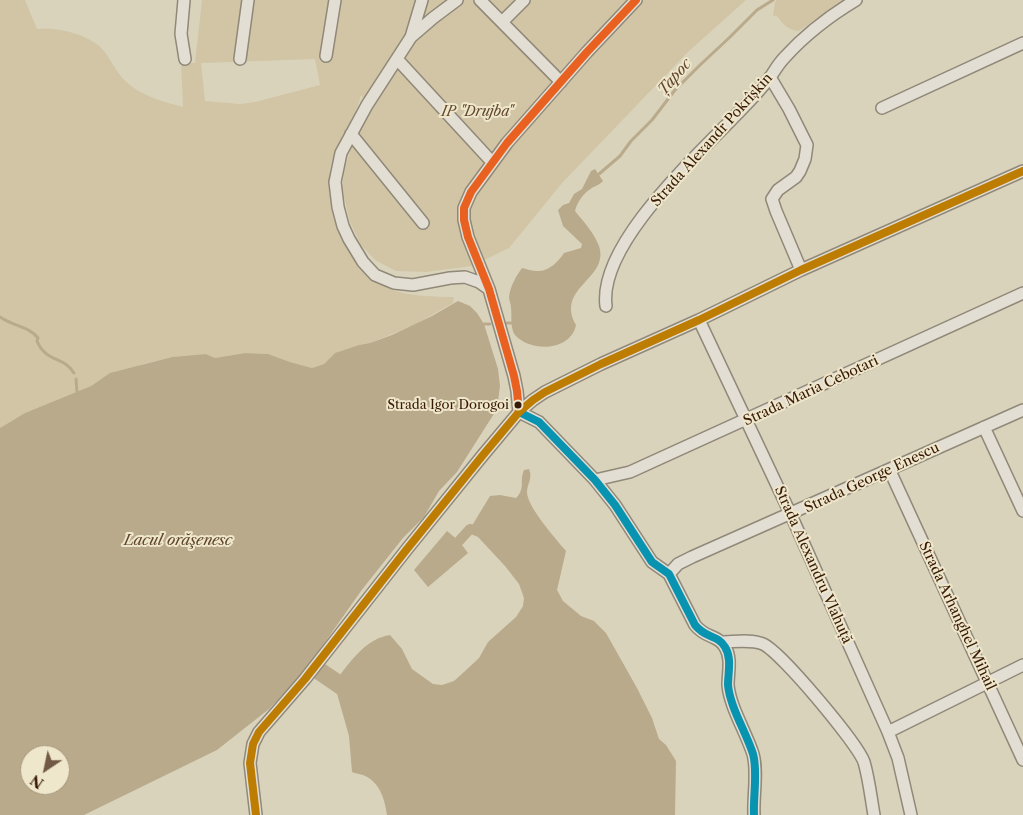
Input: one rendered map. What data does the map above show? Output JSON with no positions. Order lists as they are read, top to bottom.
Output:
{
  "streets": {
    "street": [
      "Strada Alexandr Pokrîșkin",
      "Strada Maria Cebotari",
      "Strada George Enescu",
      "Strada Аlexandru Vlahuță",
      "Strada Arhanghel Mihail"
    ]
  },
  "crossings": [
    ["Strada Maria Cebotari", "Strada Аlexandru Vlahuță"],
    ["Strada George Enescu", "Strada Аlexandru Vlahuță"],
    ["Strada George Enescu", "Strada Arhanghel Mihail"]
  ],
  "water": ["Țapoc", "Lacul orăşenesc"],
  "parks": ["IP \"Drujba\""],
  "places": ["Strada Igor Dorogoi"],
  "north": "bottom left"
}
